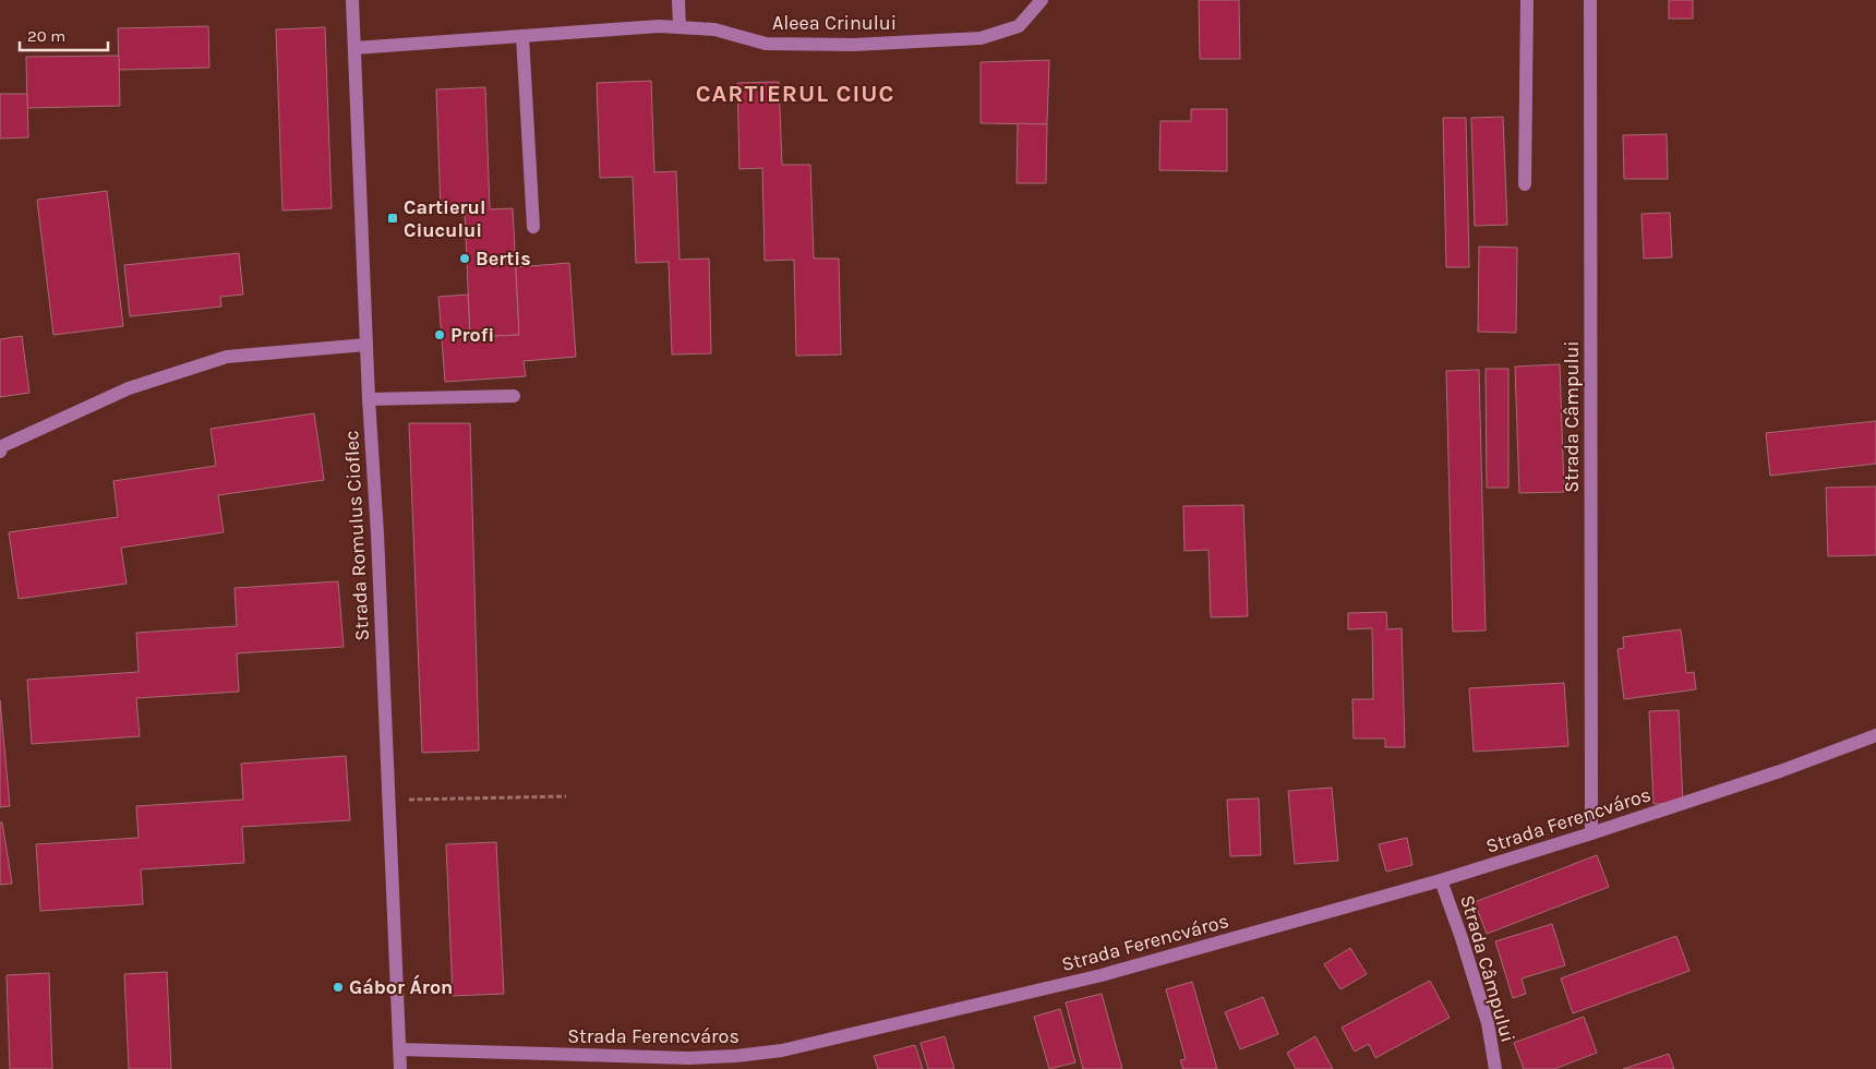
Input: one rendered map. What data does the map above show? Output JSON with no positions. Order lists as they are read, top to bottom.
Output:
{
  "streets": {
    "street": [
      "Aleea Crinului",
      "Strada Câmpului",
      "Strada Romulus Cioflec",
      "Strada Ferencváros"
    ]
  },
  "crossings": [
    ["Aleea Crinului", "Strada Romulus Cioflec"],
    ["Strada Câmpului", "Strada Ferencváros"],
    ["Strada Romulus Cioflec", "Strada Ferencváros"]
  ],
  "districts": ["CARTIERUL CIUC"],
  "places": {
    "transit": ["Cartierul Ciucului"],
    "other": ["Bertis", "Profi", "Gábor Áron"]
  },
  "scale_bar": "20 m"
}
